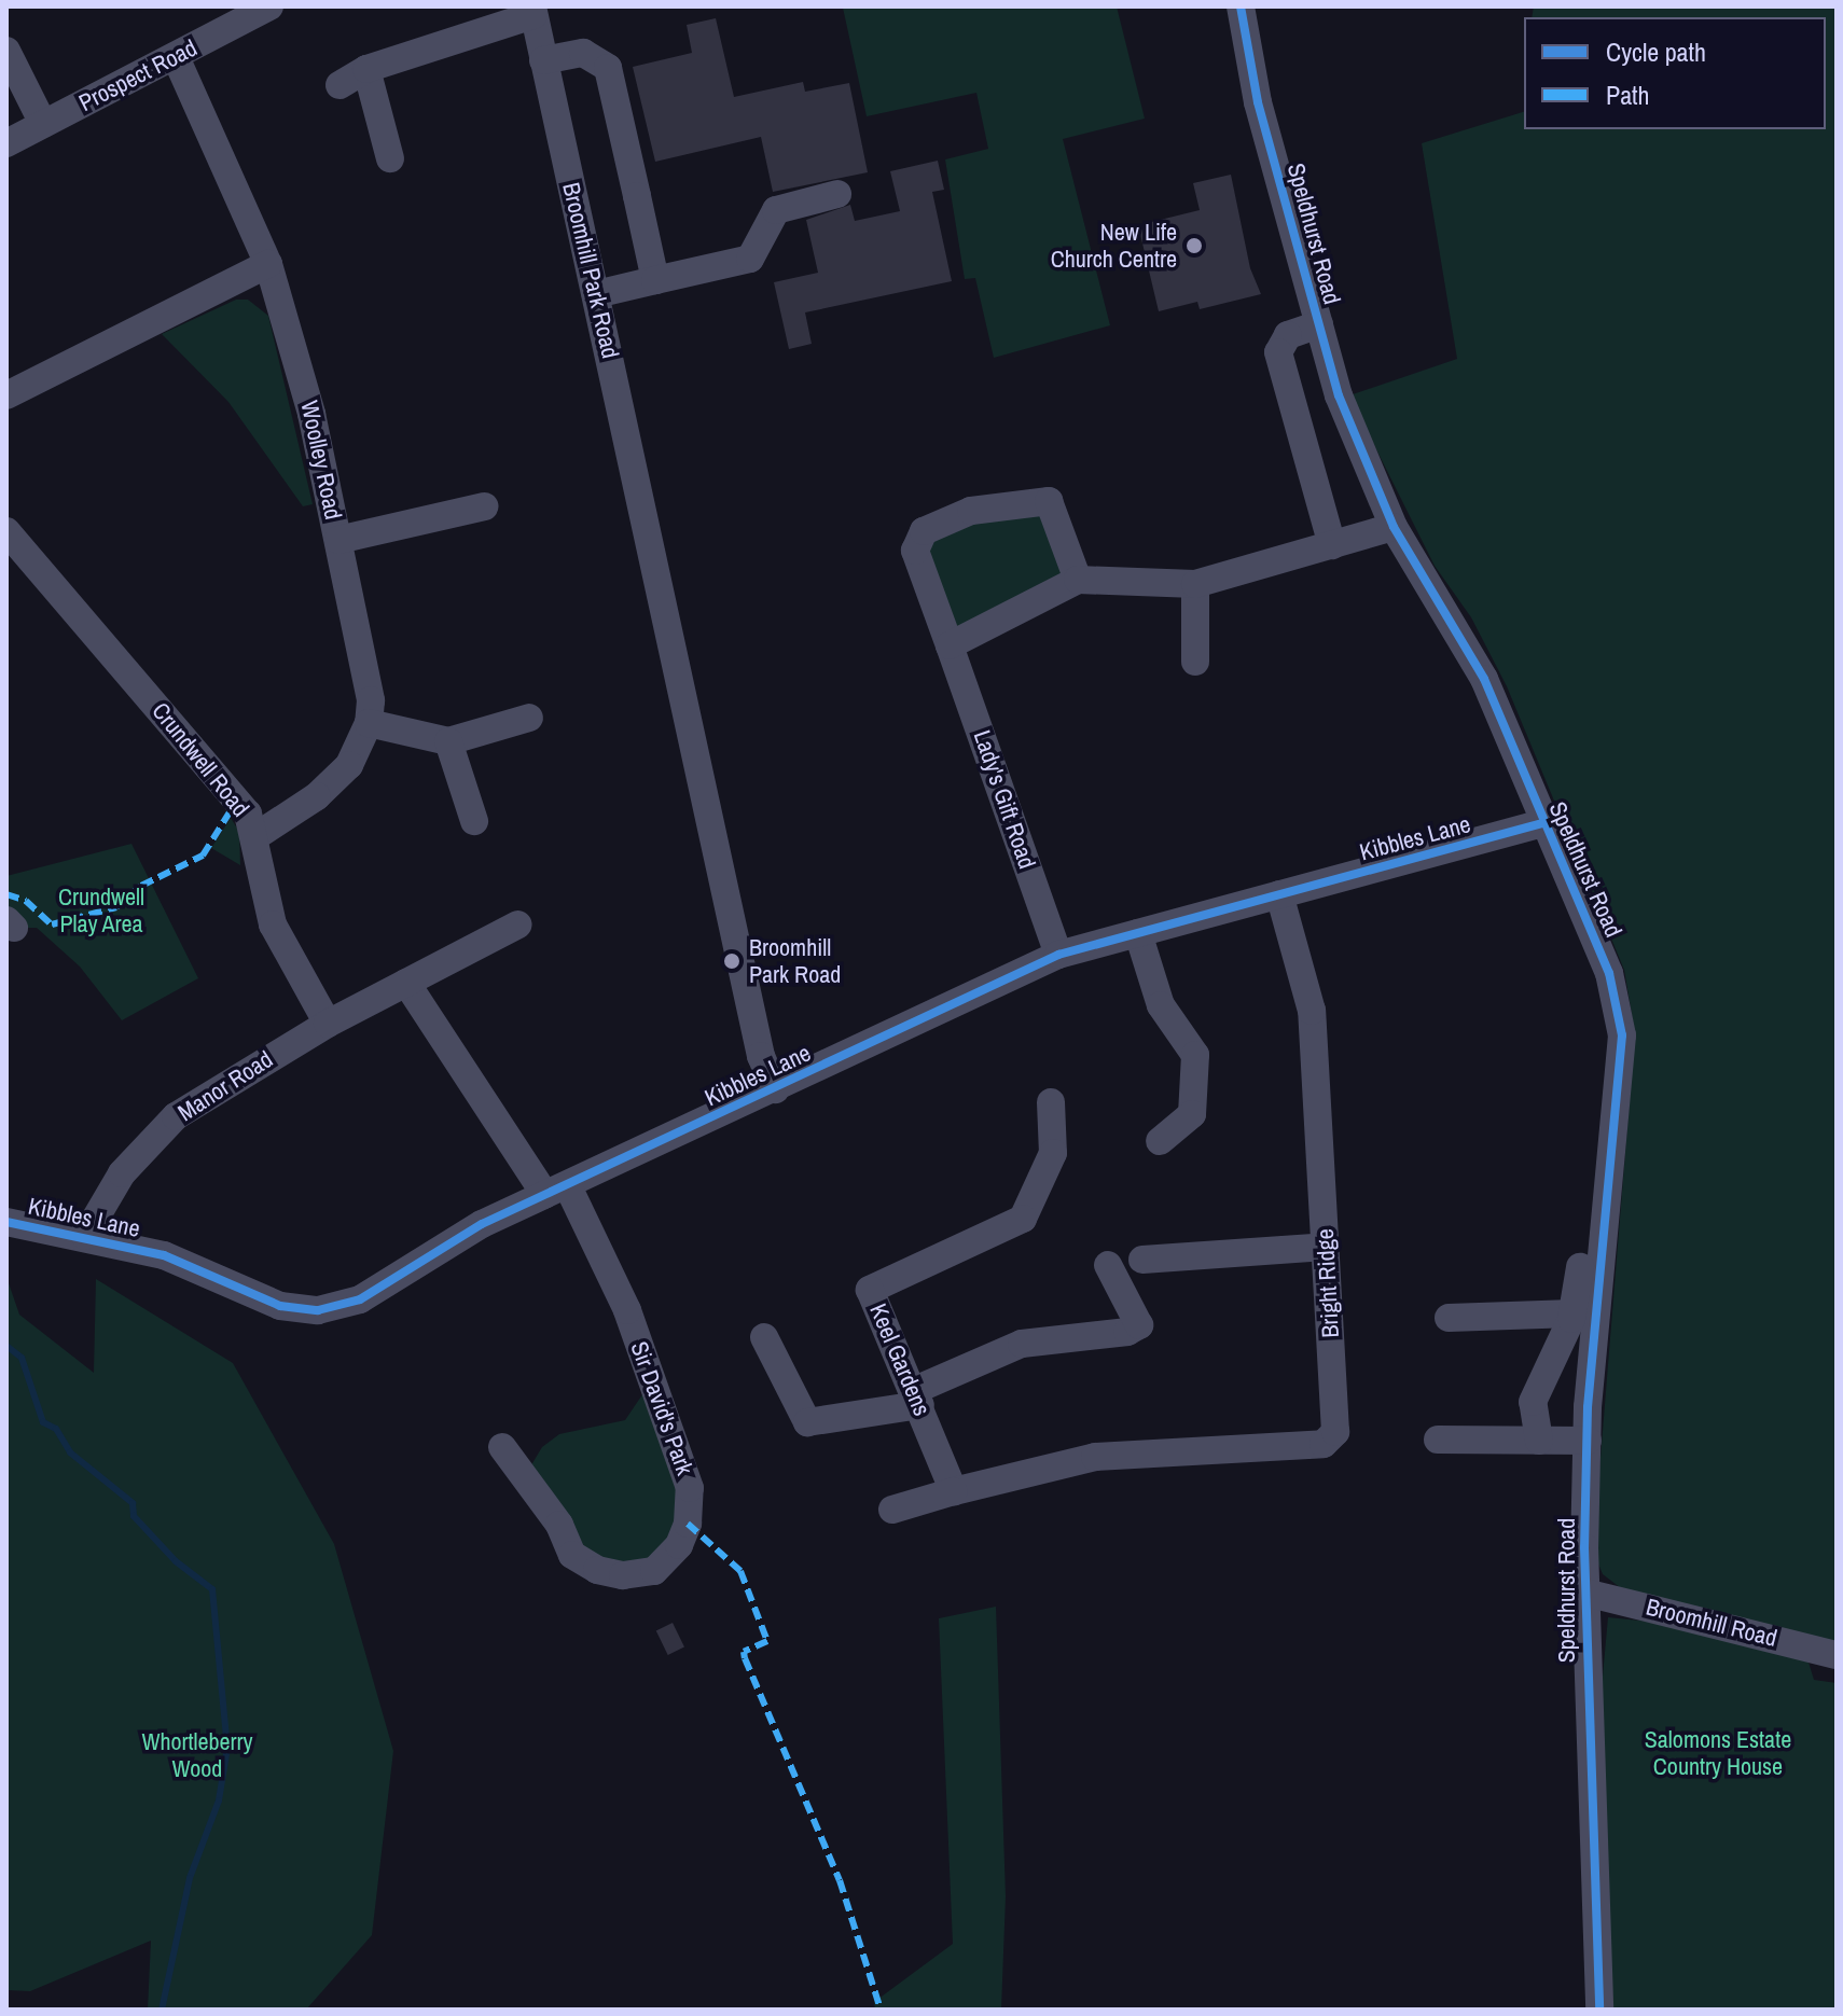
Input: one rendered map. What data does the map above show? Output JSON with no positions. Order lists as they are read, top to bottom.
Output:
{
  "streets": {
    "street": [
      "Prospect Road",
      "Speldhurst Road",
      "Broomhill Park Road",
      "Woolley Road",
      "Crundwell Road",
      "Lady's Gift Road",
      "Kibbles Lane",
      "Manor Road",
      "Bright Ridge",
      "Keel Gardens",
      "Sir David's Park",
      "Broomhill Road"
    ]
  },
  "crossings": [
    ["Prospect Road", "Woolley Road"],
    ["Speldhurst Road", "Kibbles Lane"],
    ["Speldhurst Road", "Broomhill Road"],
    ["Broomhill Park Road", "Kibbles Lane"],
    ["Woolley Road", "Crundwell Road"],
    ["Crundwell Road", "Manor Road"],
    ["Lady's Gift Road", "Kibbles Lane"],
    ["Kibbles Lane", "Manor Road"],
    ["Kibbles Lane", "Bright Ridge"],
    ["Kibbles Lane", "Sir David's Park"],
    ["Bright Ridge", "Keel Gardens"]
  ],
  "parks": ["Crundwell Play Area", "Salomons Estate Country House", "Whortleberry Wood"],
  "places": ["New Life Church Centre", "Broomhill Park Road"],
  "legend": ["Cycle path", "Path"]
}
